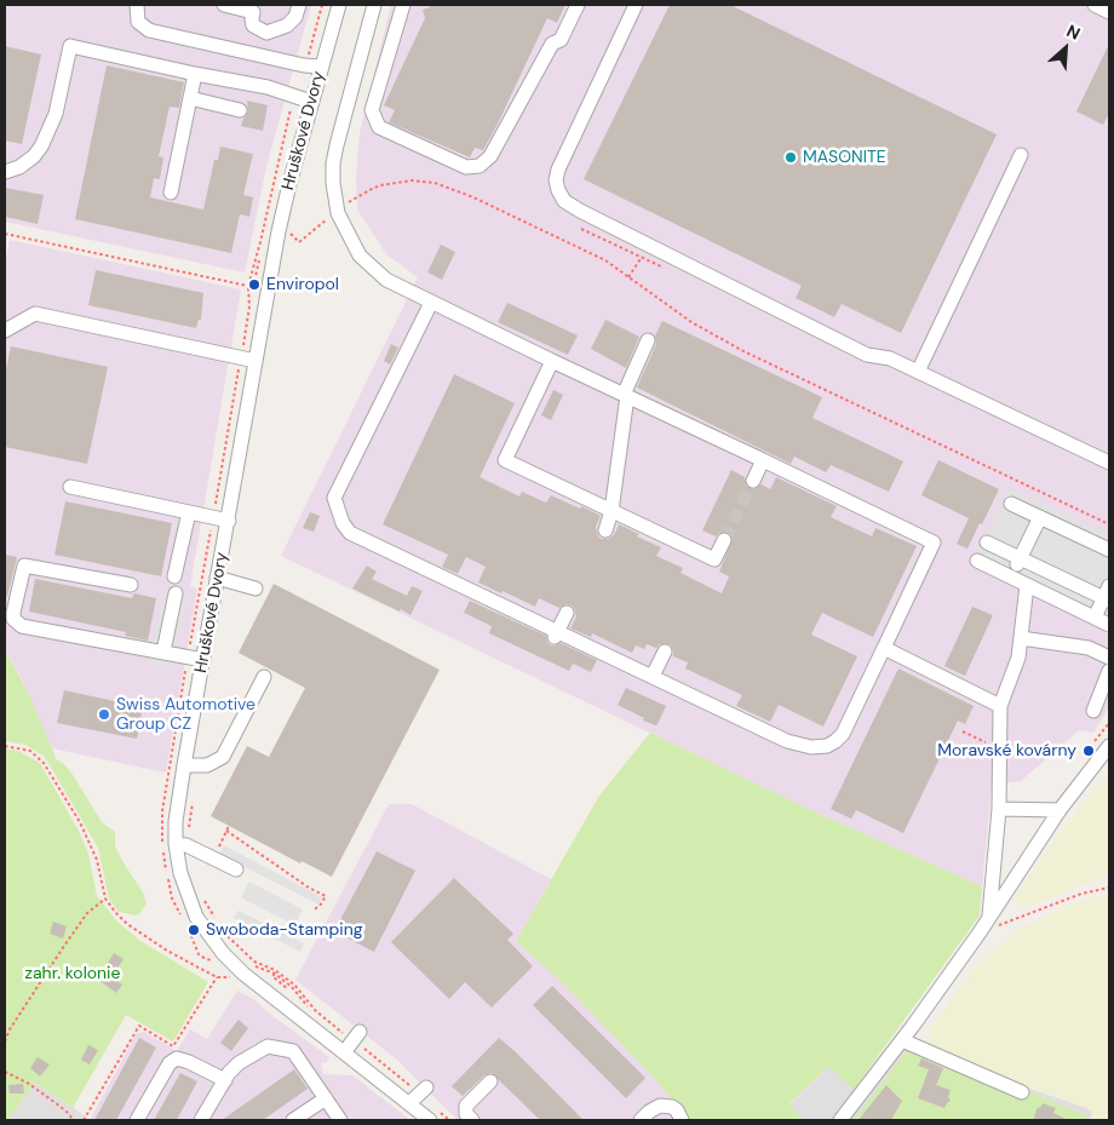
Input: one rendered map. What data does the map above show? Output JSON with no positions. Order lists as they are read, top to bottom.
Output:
{
  "streets": {
    "street": ["Hruškové Dvory"]
  },
  "parks": ["zahr. kolonie"],
  "places": [
    "MASONITE",
    "Enviropol",
    "Swiss Automotive Group CZ",
    "Moravské kovárny",
    "Swoboda-Stamping"
  ],
  "north": "top right"
}
